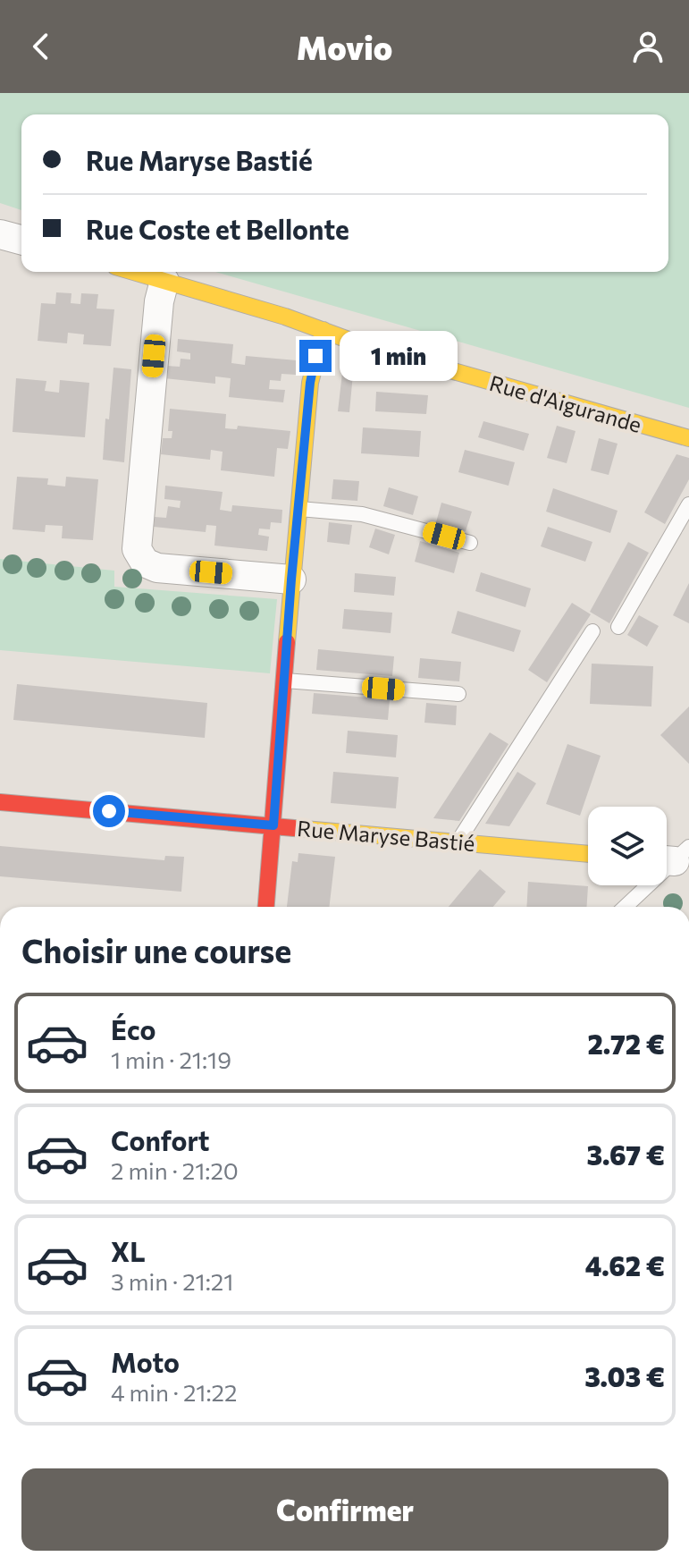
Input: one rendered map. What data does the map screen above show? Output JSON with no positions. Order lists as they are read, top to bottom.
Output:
{
  "streets": {
    "street": ["Rue d'Aigurande", "Rue Maryse Bastié"]
  },
  "page": {
    "header": "Movio",
    "banner": ["Rue Maryse Bastié", "Rue Coste et Bellonte"],
    "bubble": "1 min",
    "heading": "Choisir une course",
    "list": [
      {
        "name": "Éco",
        "note": "1 min · 21:19",
        "value": "2.72 €"
      },
      {
        "name": "Confort",
        "note": "2 min · 21:20",
        "value": "3.67 €"
      },
      {
        "name": "XL",
        "note": "3 min · 21:21",
        "value": "4.62 €"
      },
      {
        "name": "Moto",
        "note": "4 min · 21:22",
        "value": "3.03 €"
      }
    ],
    "buttons": "Confirmer"
  }
}
